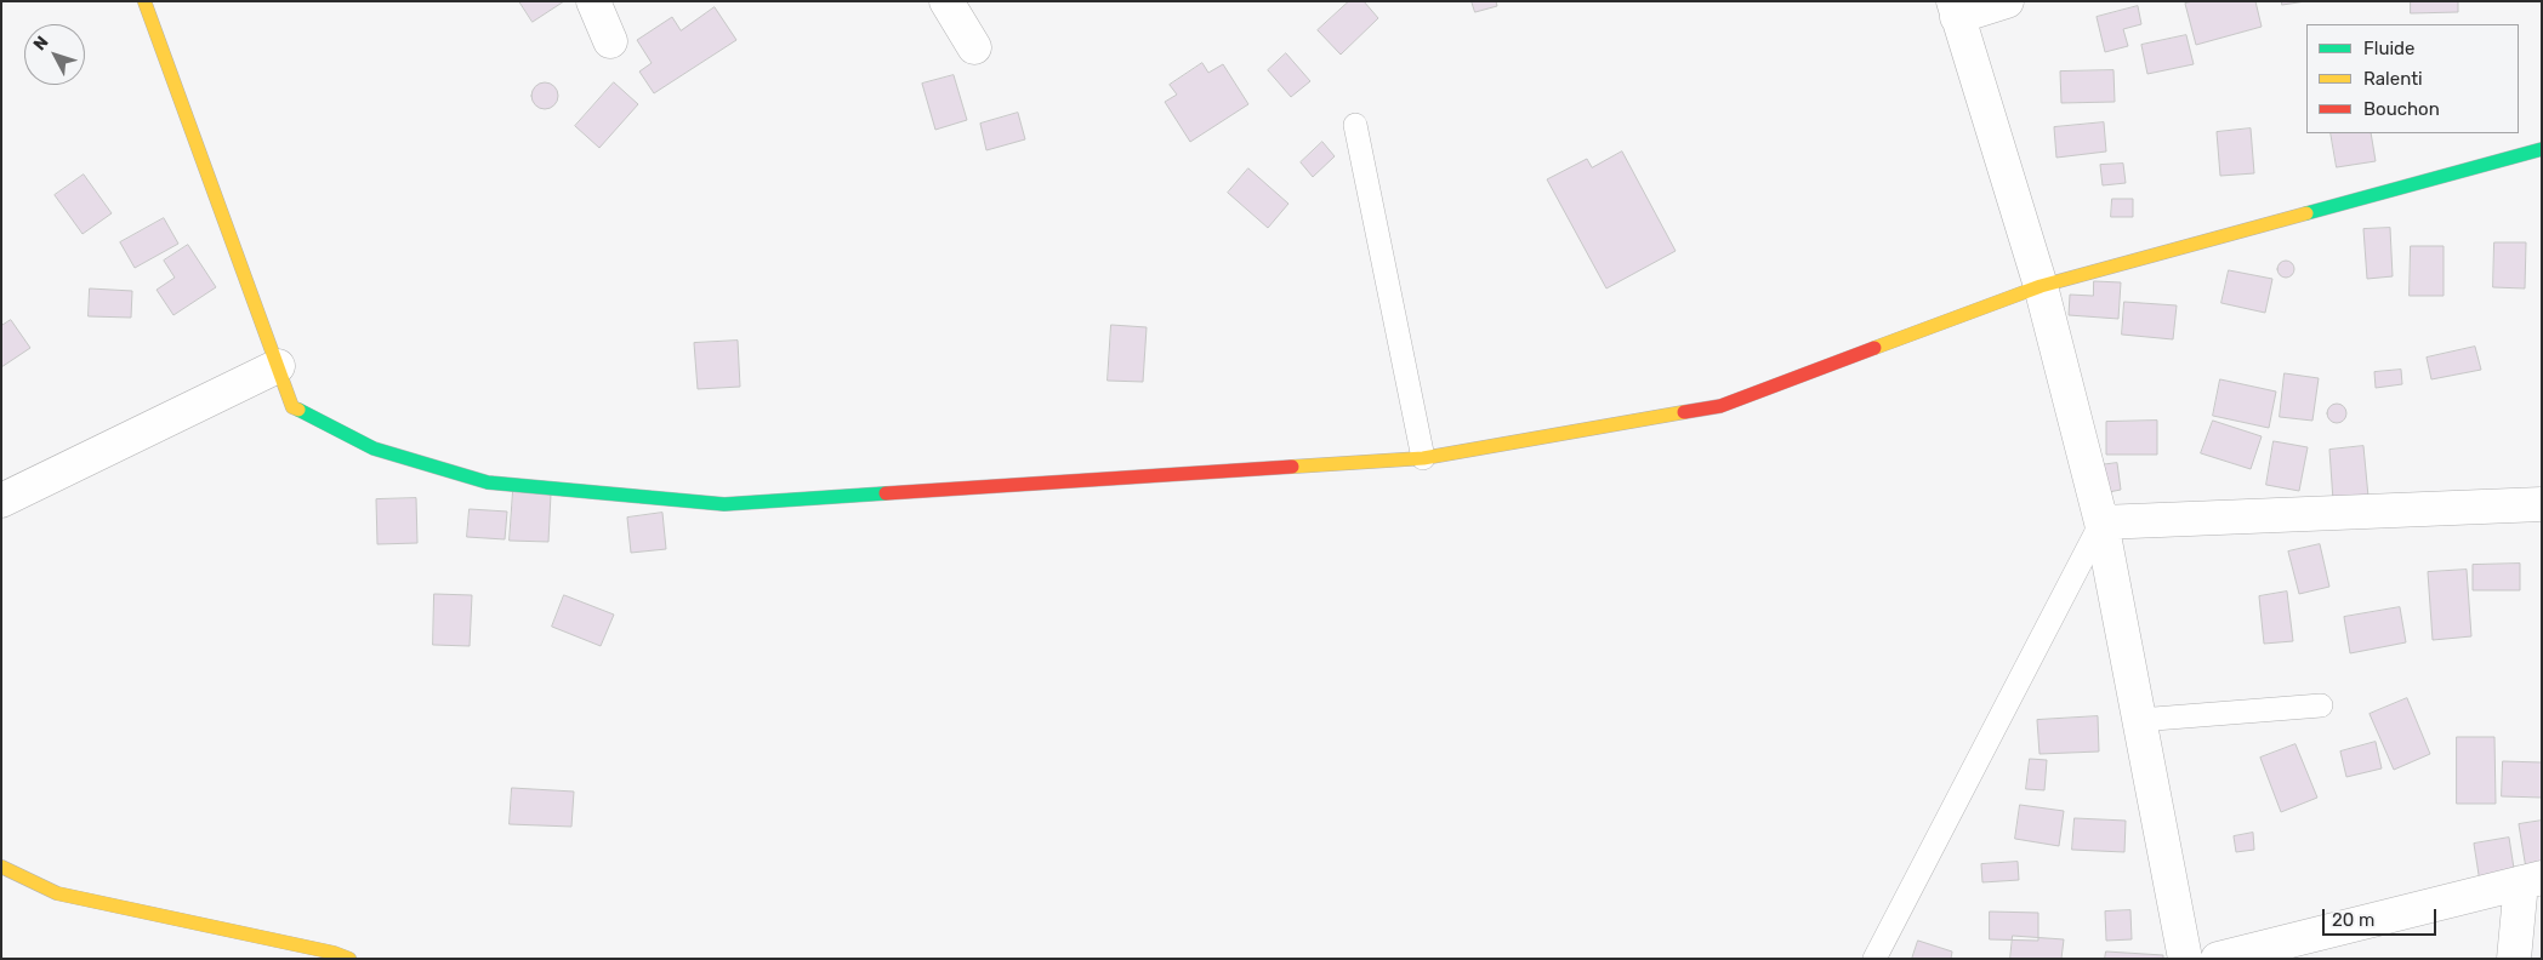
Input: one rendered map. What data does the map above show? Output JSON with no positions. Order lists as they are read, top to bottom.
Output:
{
  "legend": ["Fluide", "Ralenti", "Bouchon"],
  "scale_bar": "20 m",
  "north": "top left"
}
